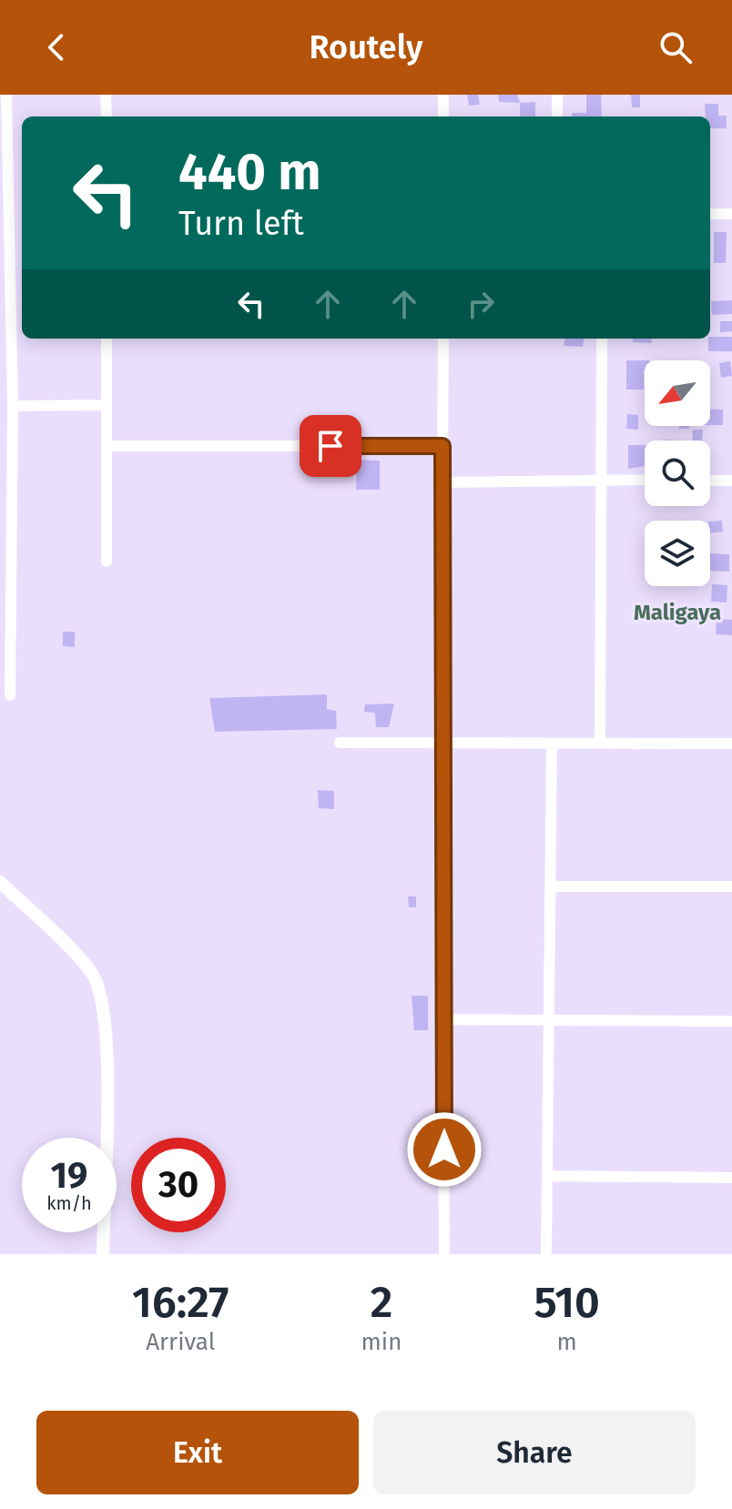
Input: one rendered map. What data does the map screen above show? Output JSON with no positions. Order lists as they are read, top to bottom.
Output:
{
  "districts": ["Maligaya"],
  "north": "bottom left",
  "page": {
    "header": "Routely",
    "turn": ["440 m", "Turn left"],
    "speed": "19 km/h",
    "limit": "30",
    "eta": [
      "16:27",
      "Arrival",
      "2",
      "min",
      "510",
      "m"
    ],
    "buttons": ["Exit", "Share"]
  }
}
